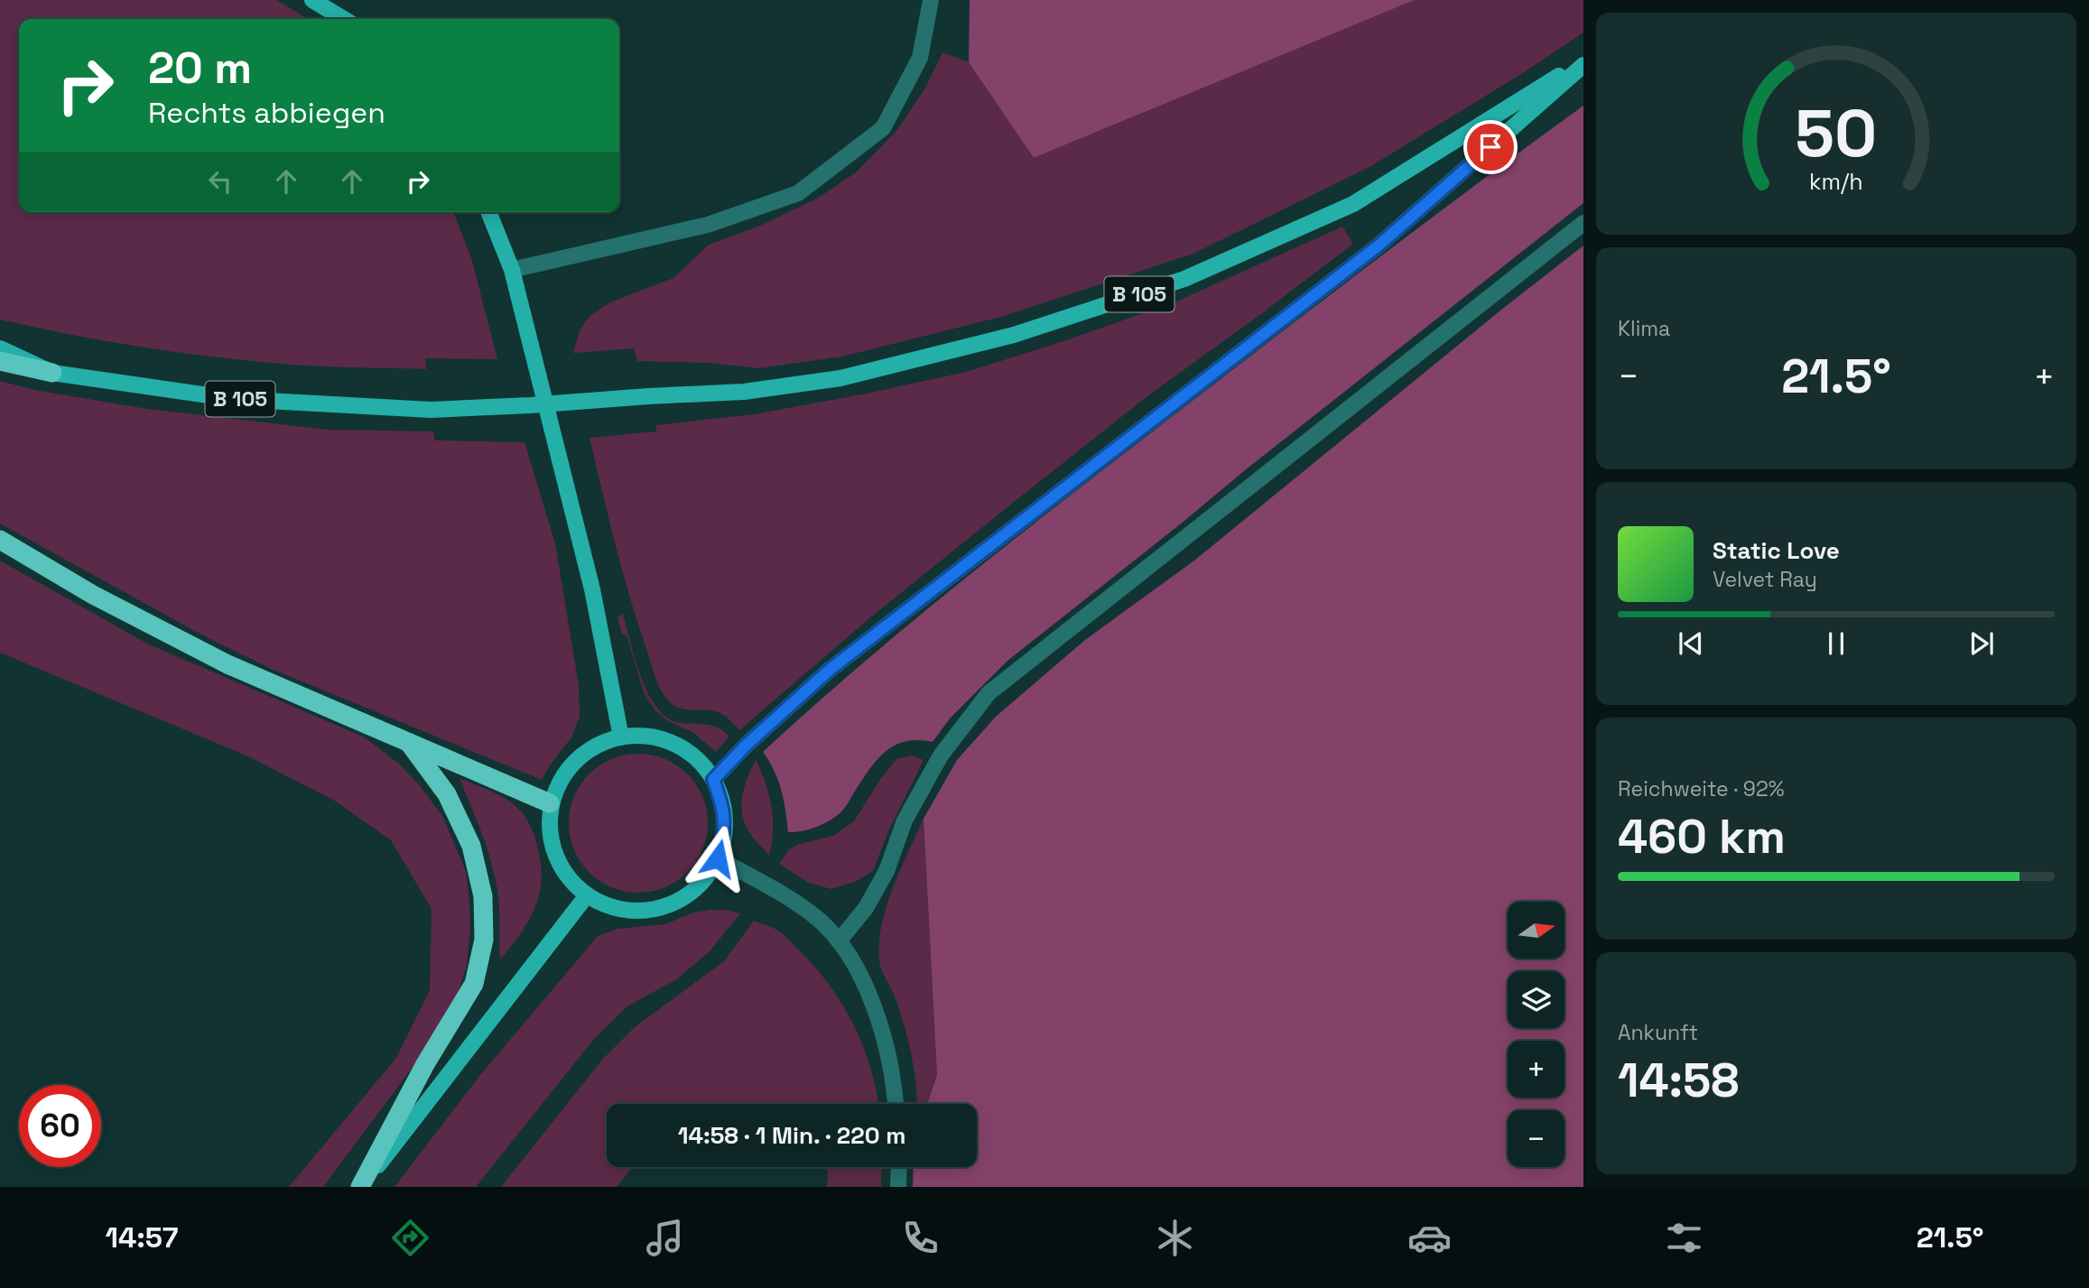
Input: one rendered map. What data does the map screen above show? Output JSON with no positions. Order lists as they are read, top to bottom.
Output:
{
  "streets": {
    "highway": ["B 105"]
  },
  "north": "right",
  "page": {
    "turn": ["20 m", "Rechts abbiegen"],
    "tile": [
      "Klima",
      ["Reichweite · 92%", "460 km"],
      ["Ankunft", "14:58"]
    ],
    "heat": ["−", "21.5°", "+"],
    "song": ["Static Love", "Velvet Ray"],
    "map_buttons": ["+", "−"],
    "limit": "60",
    "trip": "14:58 · 1 Min. · 220 m",
    "tabs": ["14:57", "21.5°"],
    "gauge": ["50", "km/h"]
  }
}
